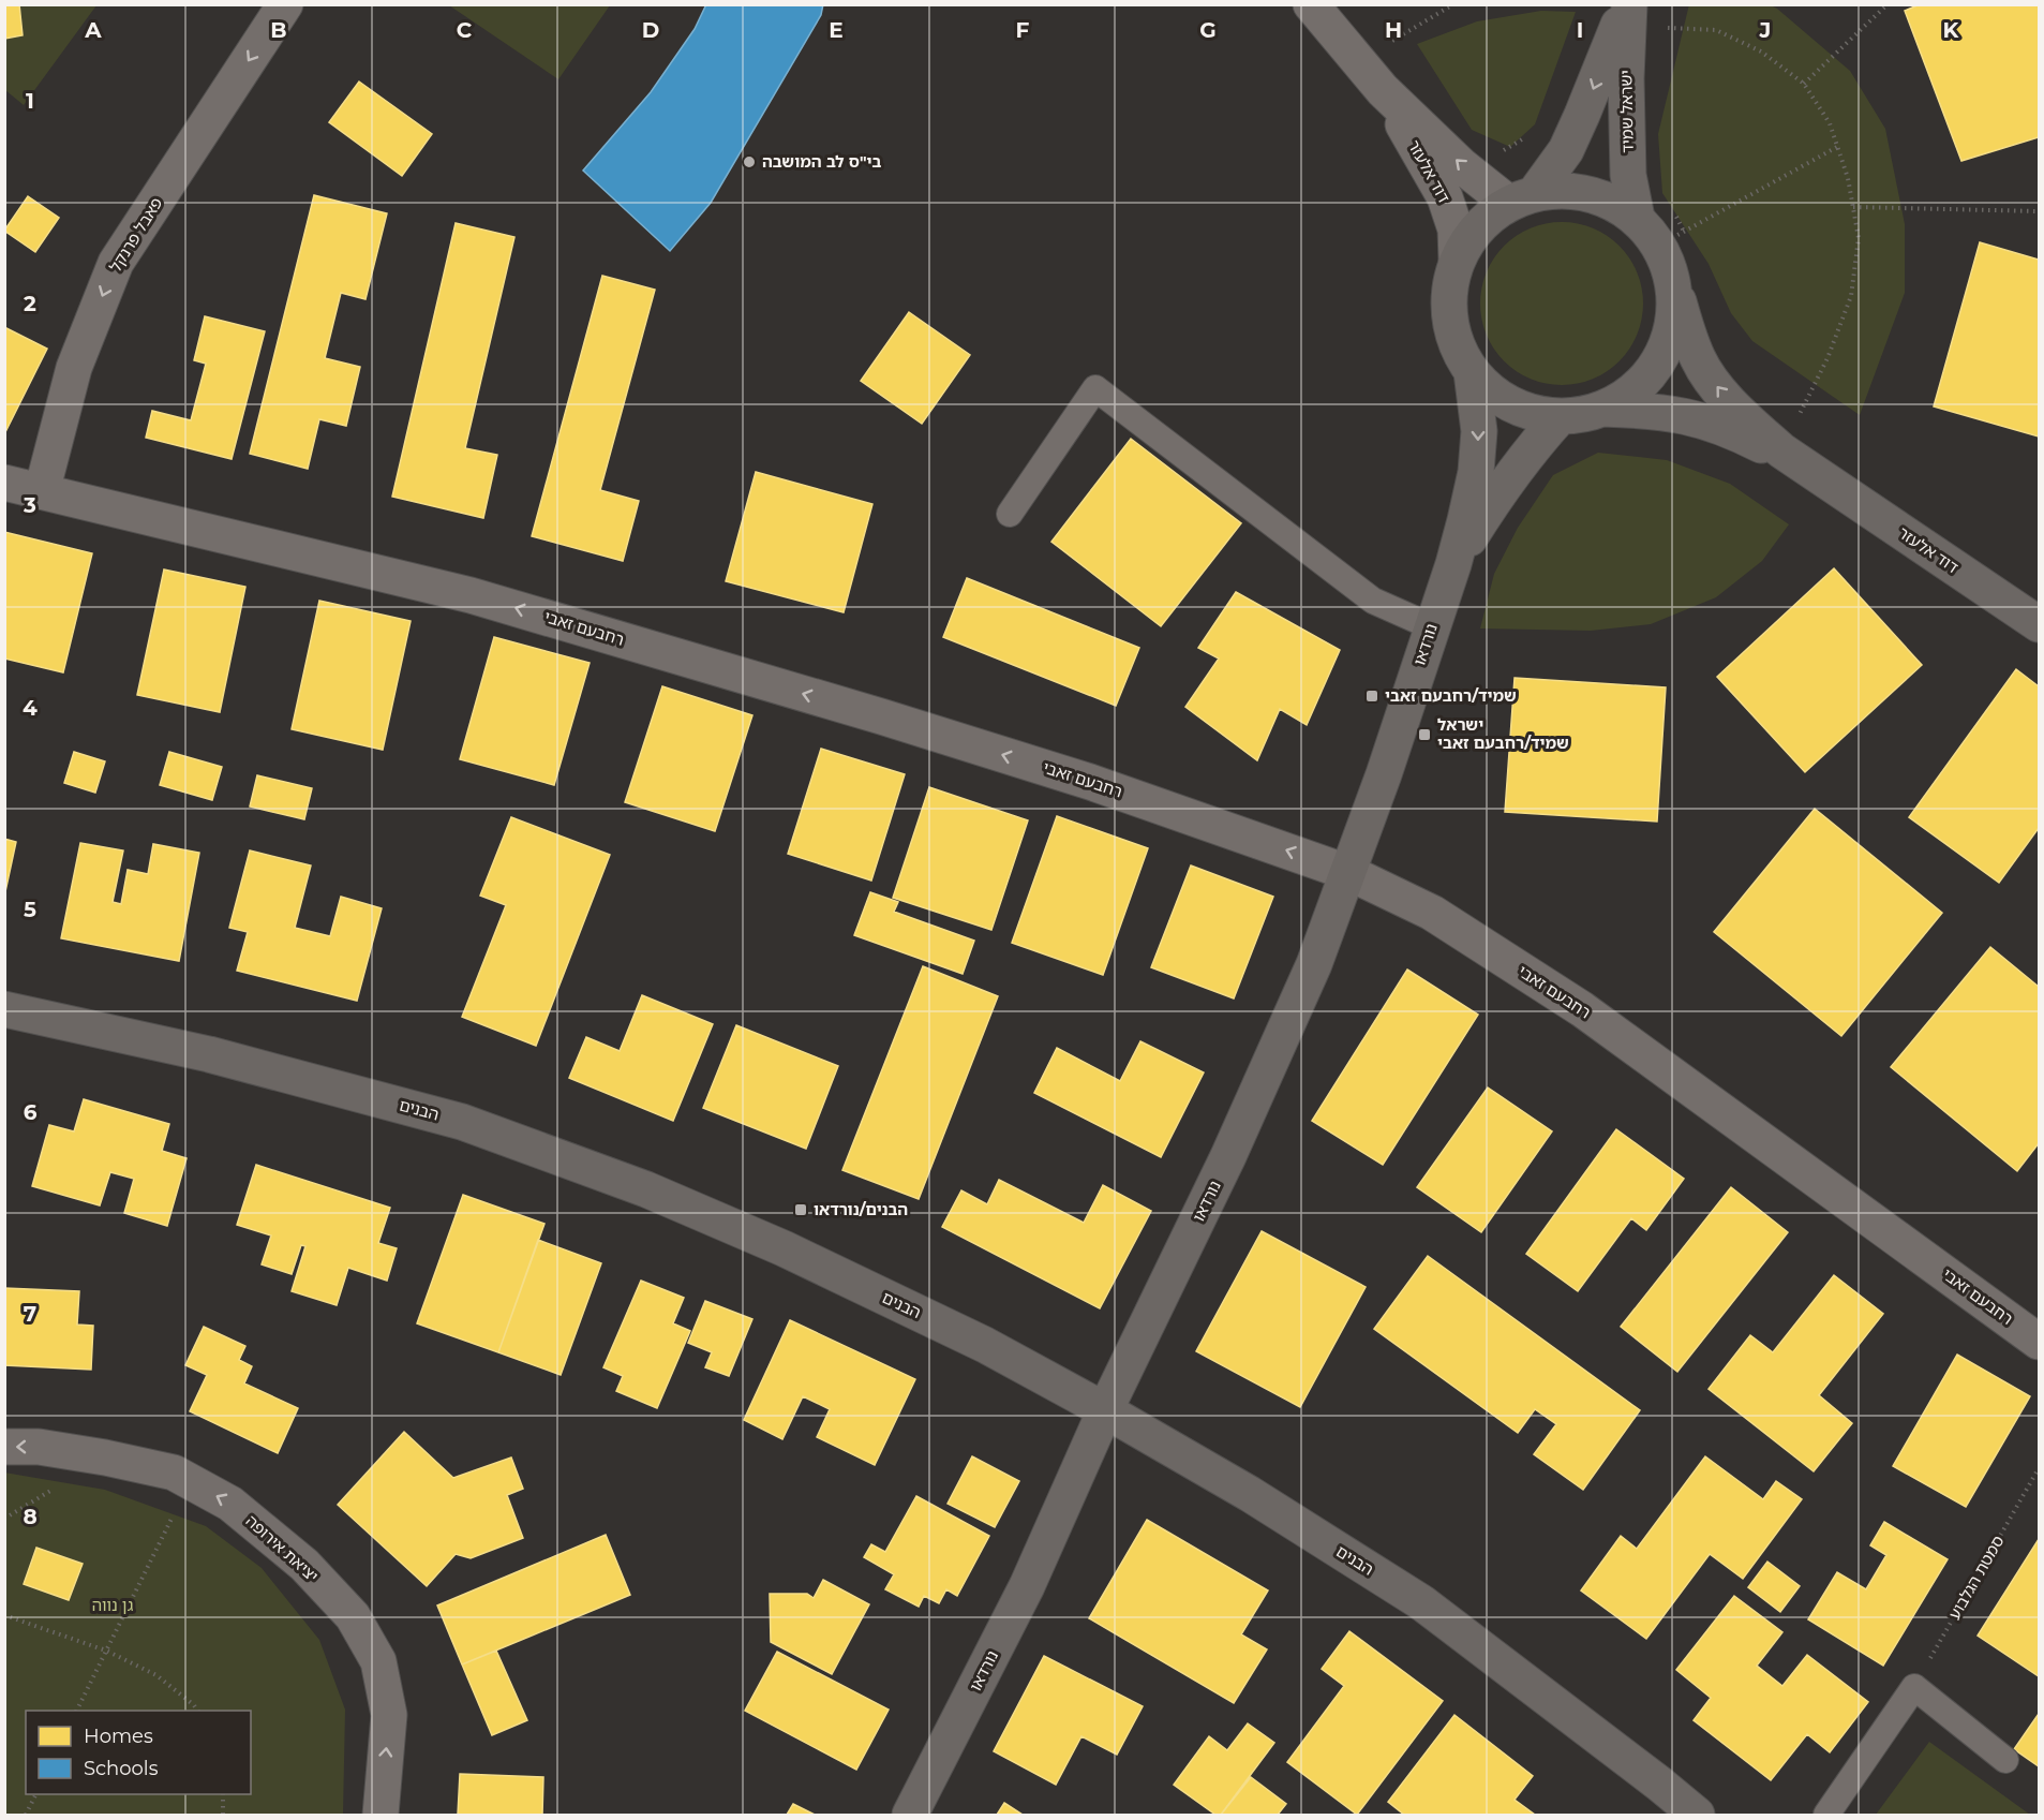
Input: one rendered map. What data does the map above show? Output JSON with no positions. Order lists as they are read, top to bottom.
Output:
{
  "streets": {
    "street": [
      "ישראל שמיד",
      "דוד אלעזר",
      "פאבל פרנקל",
      "רחבעם זאבי",
      "נורדאו",
      "הבנים",
      "יציאת אירופה"
    ],
    "path": ["סמטת הגלבוע"]
  },
  "crossings": [
    ["ישראל שמיד", "דוד אלעזר"],
    ["ישראל שמיד", "נורדאו"],
    ["דוד אלעזר", "נורדאו"],
    ["פאבל פרנקל", "רחבעם זאבי"],
    ["רחבעם זאבי", "נורדאו"],
    ["נורדאו", "הבנים"]
  ],
  "one_way": [
    "ישראל שמיד",
    "פאבל פרנקל",
    "רחבעם זאבי",
    "יציאת אירופה"
  ],
  "parks": ["גן נווה"],
  "places": {
    "other": ["בי\"ס לב המושבה"],
    "transit": ["שמיד/רחבעם זאבי", "ישראל שמיד/רחבעם זאבי", "הבנים/נורדאו"]
  },
  "legend": ["Homes", "Schools"],
  "grid": {
    "columns": [
      "A",
      "B",
      "C",
      "D",
      "E",
      "F",
      "G",
      "H",
      "I",
      "J",
      "K"
    ],
    "rows": [
      "1",
      "2",
      "3",
      "4",
      "5",
      "6",
      "7",
      "8"
    ]
  }
}
